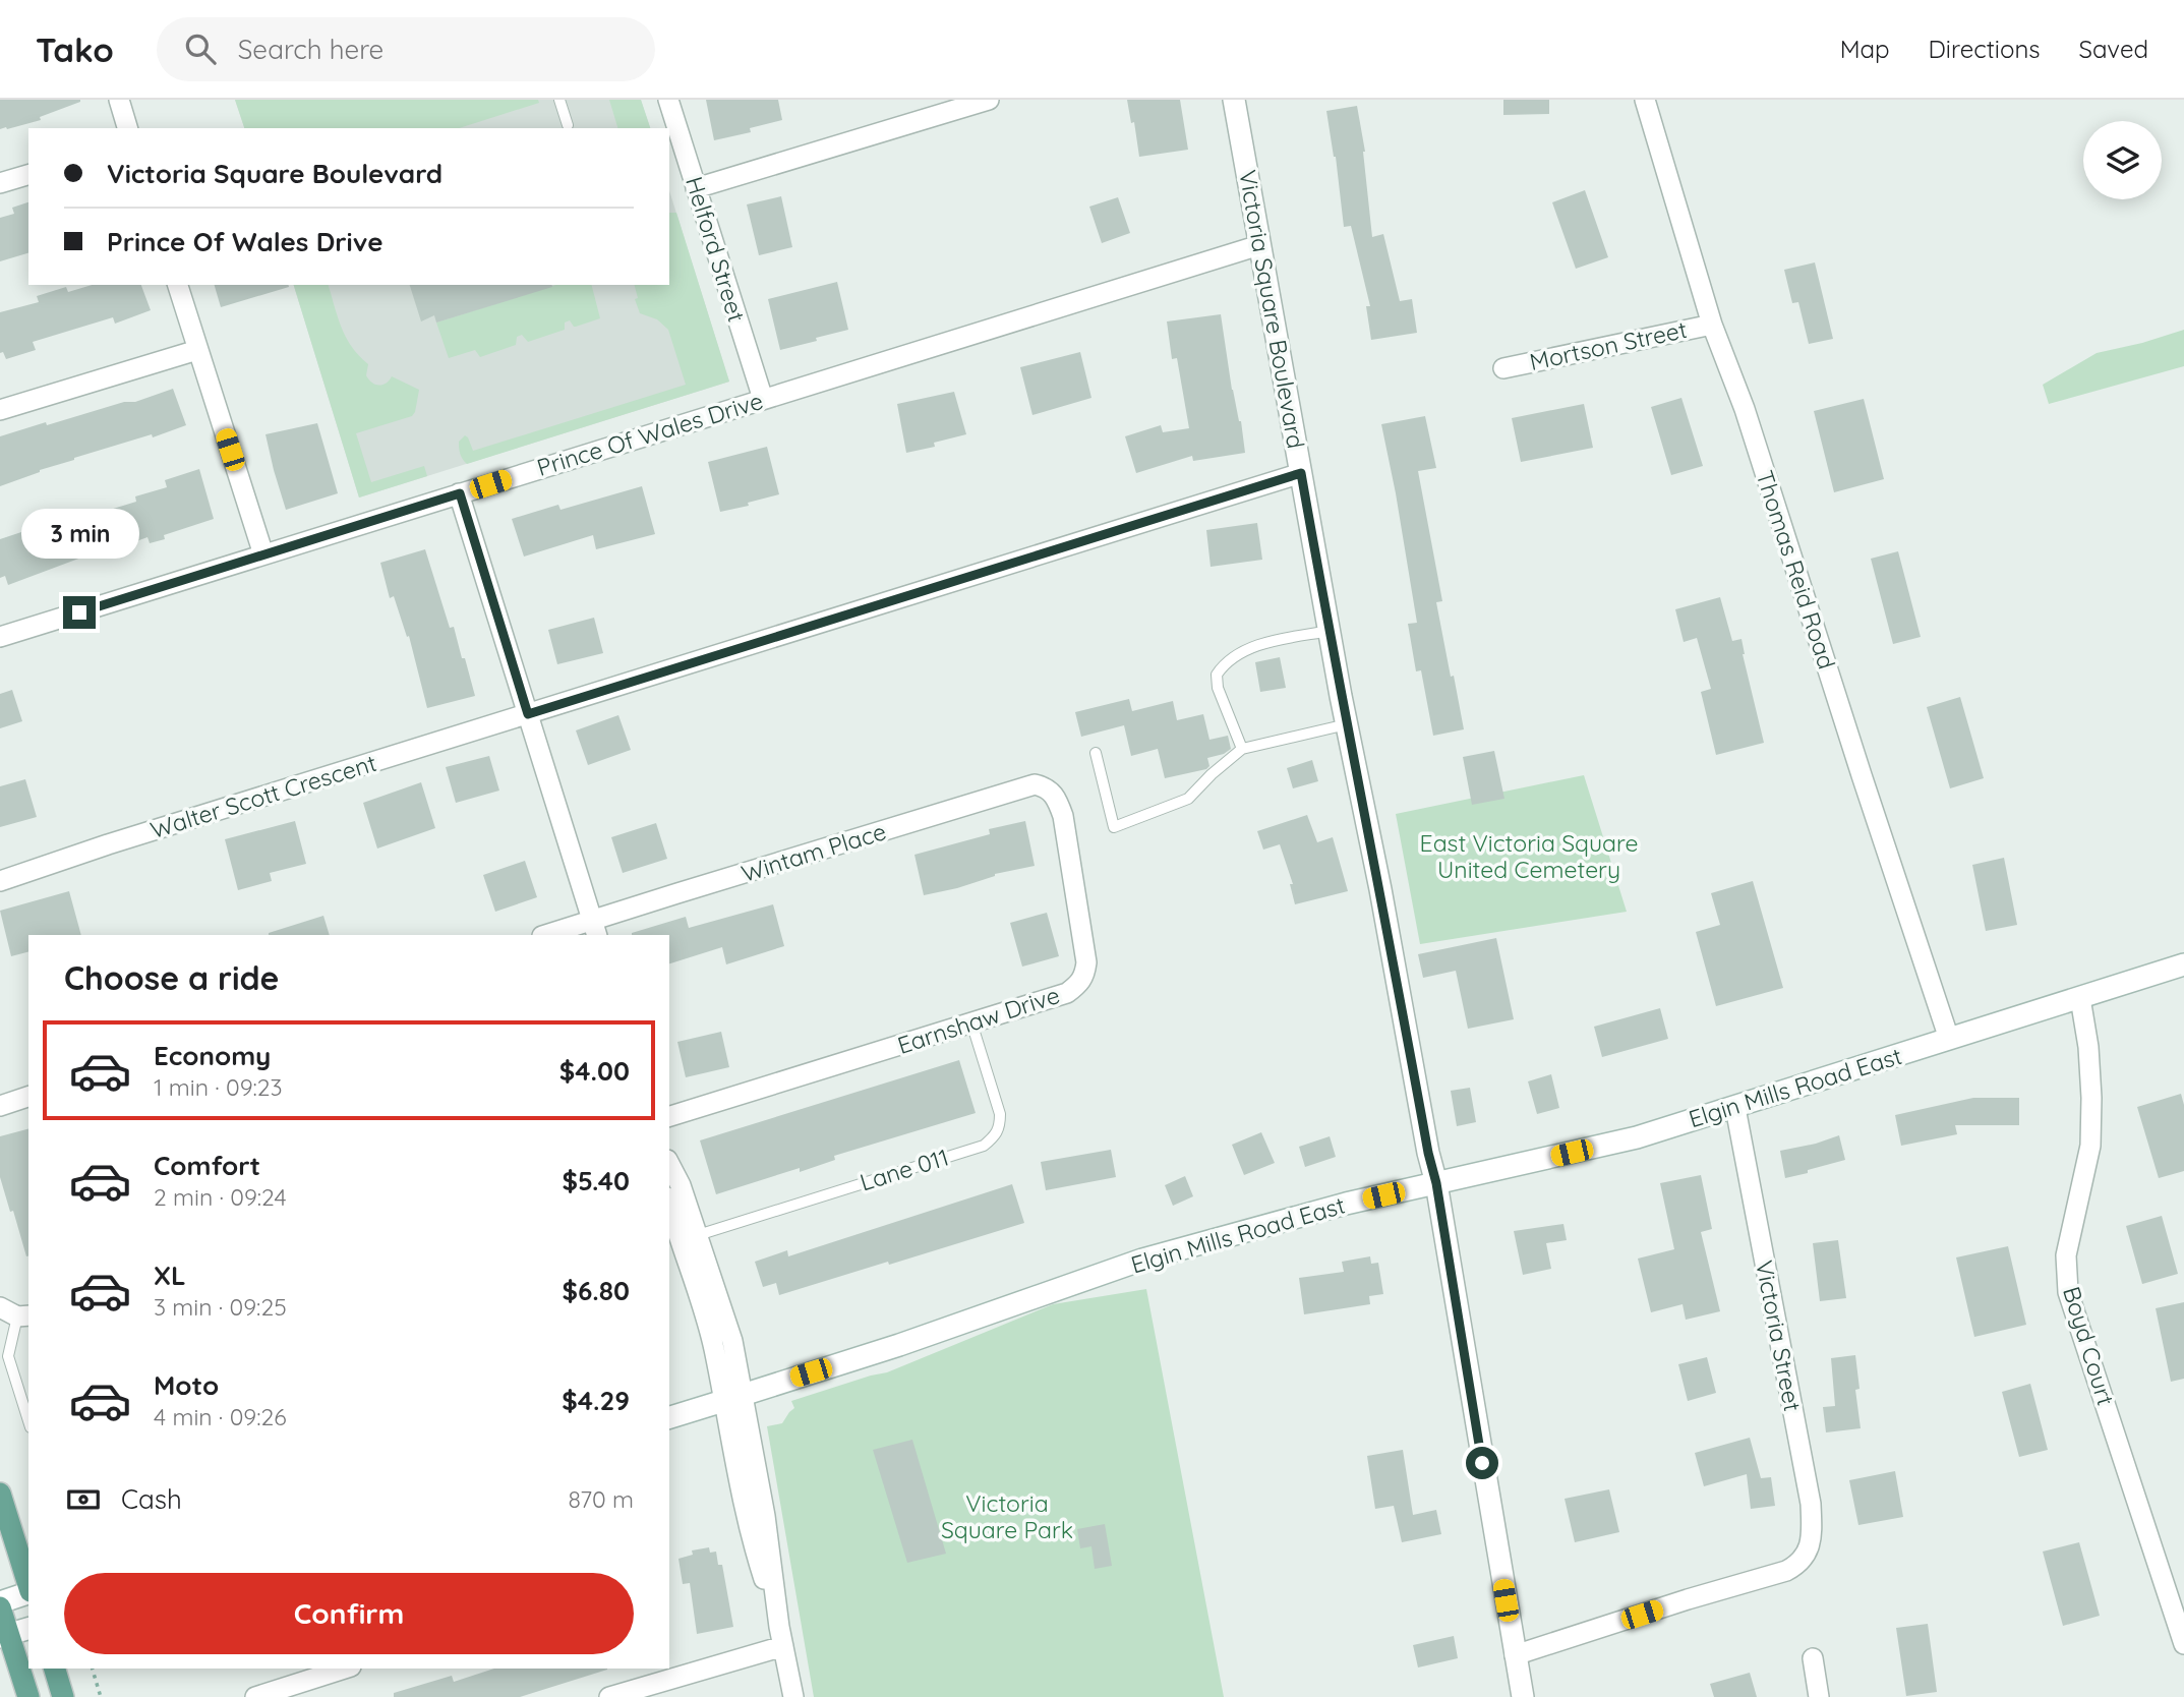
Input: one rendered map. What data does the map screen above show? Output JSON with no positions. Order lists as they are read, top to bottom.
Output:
{
  "streets": {
    "street": [
      "Helford Street",
      "Victoria Square Boulevard",
      "Mortson Street",
      "Prince Of Wales Drive",
      "Thomas Reid Road",
      "Walter Scott Crescent",
      "Wintam Place",
      "Earnshaw Drive",
      "Elgin Mills Road East",
      "Victoria Street",
      "Boyd Court"
    ],
    "lane": ["Lane 011"]
  },
  "crossings": [
    ["Helford Street", "Prince Of Wales Drive"],
    ["Victoria Square Boulevard", "Prince Of Wales Drive"],
    ["Victoria Square Boulevard", "Walter Scott Crescent"],
    ["Victoria Square Boulevard", "Elgin Mills Road East"],
    ["Victoria Square Boulevard", "Victoria Street"],
    ["Mortson Street", "Thomas Reid Road"],
    ["Thomas Reid Road", "Elgin Mills Road East"],
    ["Wintam Place", "Earnshaw Drive"],
    ["Earnshaw Drive", "Lane 011"],
    ["Elgin Mills Road East", "Victoria Street"],
    ["Elgin Mills Road East", "Boyd Court"]
  ],
  "parks": ["East Victoria Square United Cemetery", "Victoria Square Park"],
  "page": {
    "header": "Tako",
    "search": "Search here",
    "nav": ["Map", "Directions", "Saved"],
    "banner": ["Victoria Square Boulevard", "Prince Of Wales Drive"],
    "bubble": "3 min",
    "heading": "Choose a ride",
    "list": [
      {
        "name": "Economy",
        "note": "1 min · 09:23",
        "value": "$4.00"
      },
      {
        "name": "Comfort",
        "note": "2 min · 09:24",
        "value": "$5.40"
      },
      {
        "name": "XL",
        "note": "3 min · 09:25",
        "value": "$6.80"
      },
      {
        "name": "Moto",
        "note": "4 min · 09:26",
        "value": "$4.29"
      }
    ],
    "pay": ["Cash", "870 m"],
    "buttons": "Confirm"
  }
}
